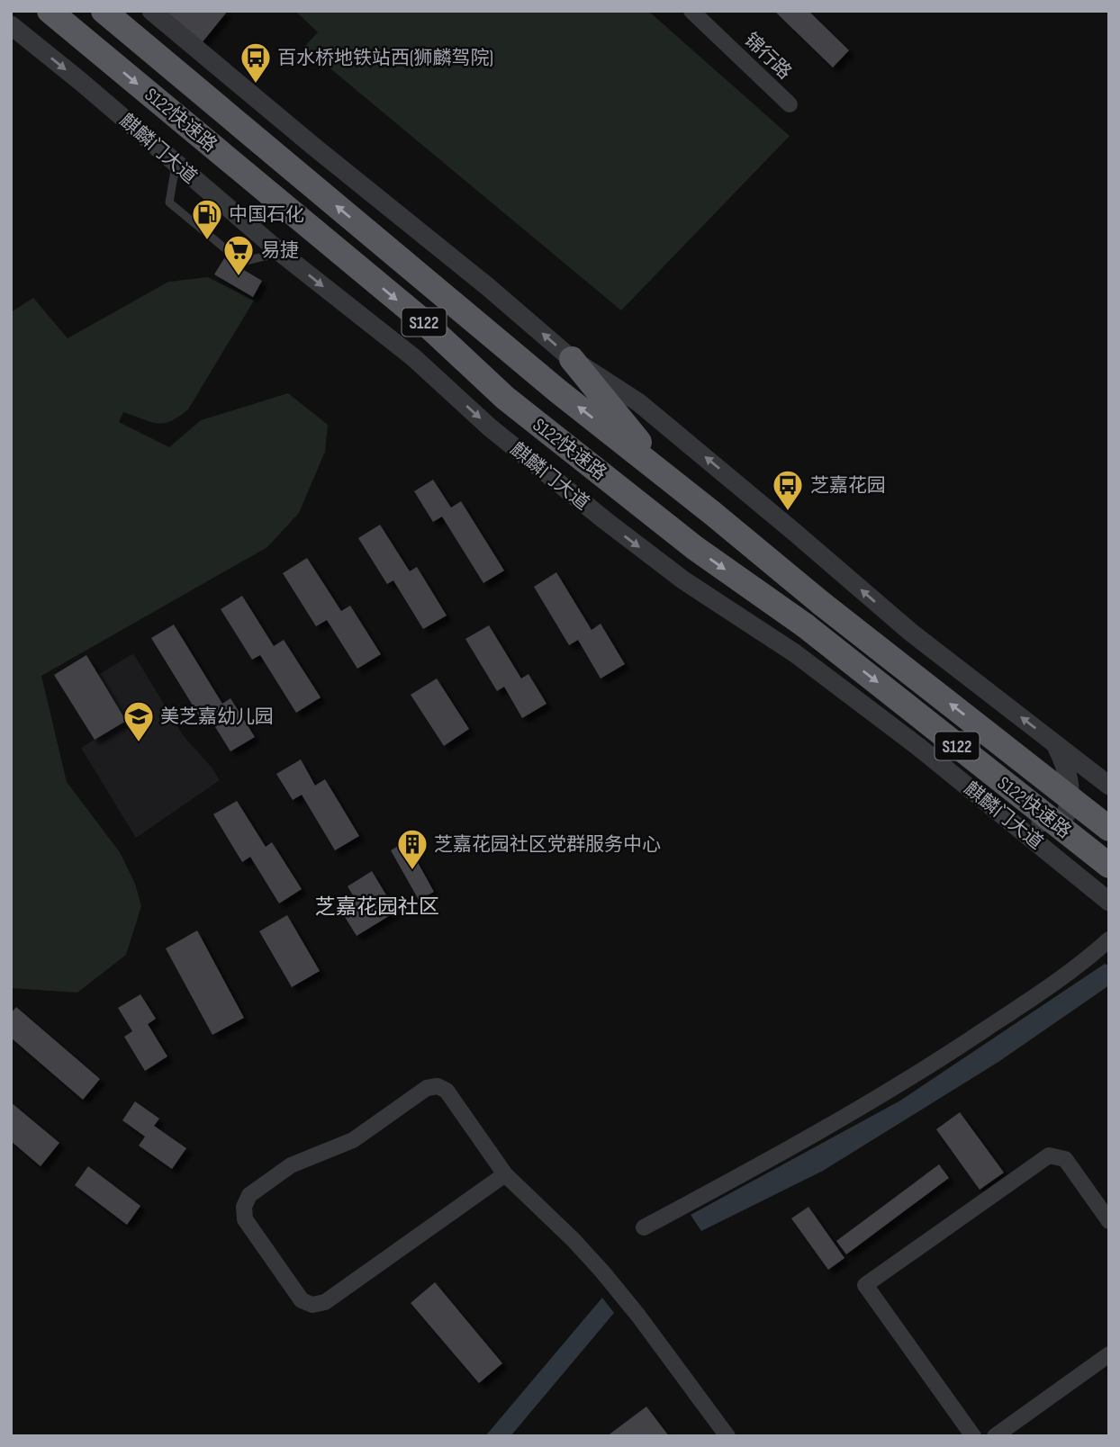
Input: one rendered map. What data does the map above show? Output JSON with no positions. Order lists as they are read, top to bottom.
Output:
{
  "streets": {
    "highway": ["S122快速路", "S122"],
    "street": ["锦行路", "麒麟门大道"]
  },
  "districts": ["芝嘉花园社区"],
  "places": {
    "bus stop": ["百水桥地铁站西(狮麟驾院)", "芝嘉花园"],
    "fuel station": ["中国石化"],
    "supermarket": ["易捷"],
    "school or university": ["美芝嘉幼儿园"],
    "building": ["芝嘉花园社区党群服务中心"]
  }
}
